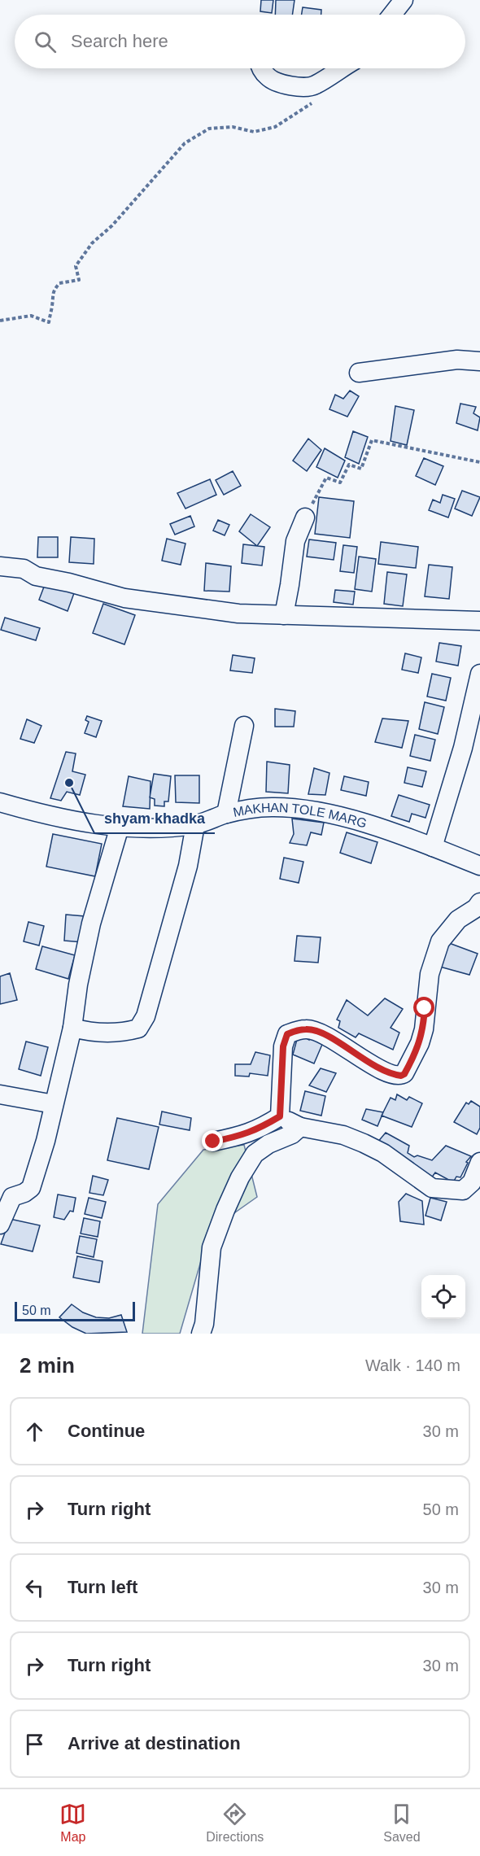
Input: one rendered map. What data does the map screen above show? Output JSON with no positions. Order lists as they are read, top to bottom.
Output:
{
  "streets": {
    "street": ["MAKHAN TOLE MARG"]
  },
  "places": ["shyam khadka"],
  "scale_bar": "50 m",
  "page": {
    "search": "Search here",
    "scale": "50 m",
    "heading": ["2 min", "Walk · 140 m"],
    "list": [
      ["Continue", "30 m"],
      ["Turn right", "50 m"],
      ["Turn left", "30 m"],
      ["Turn right", "30 m"],
      "Arrive at destination"
    ],
    "nav": ["Map", "Directions", "Saved"]
  }
}
